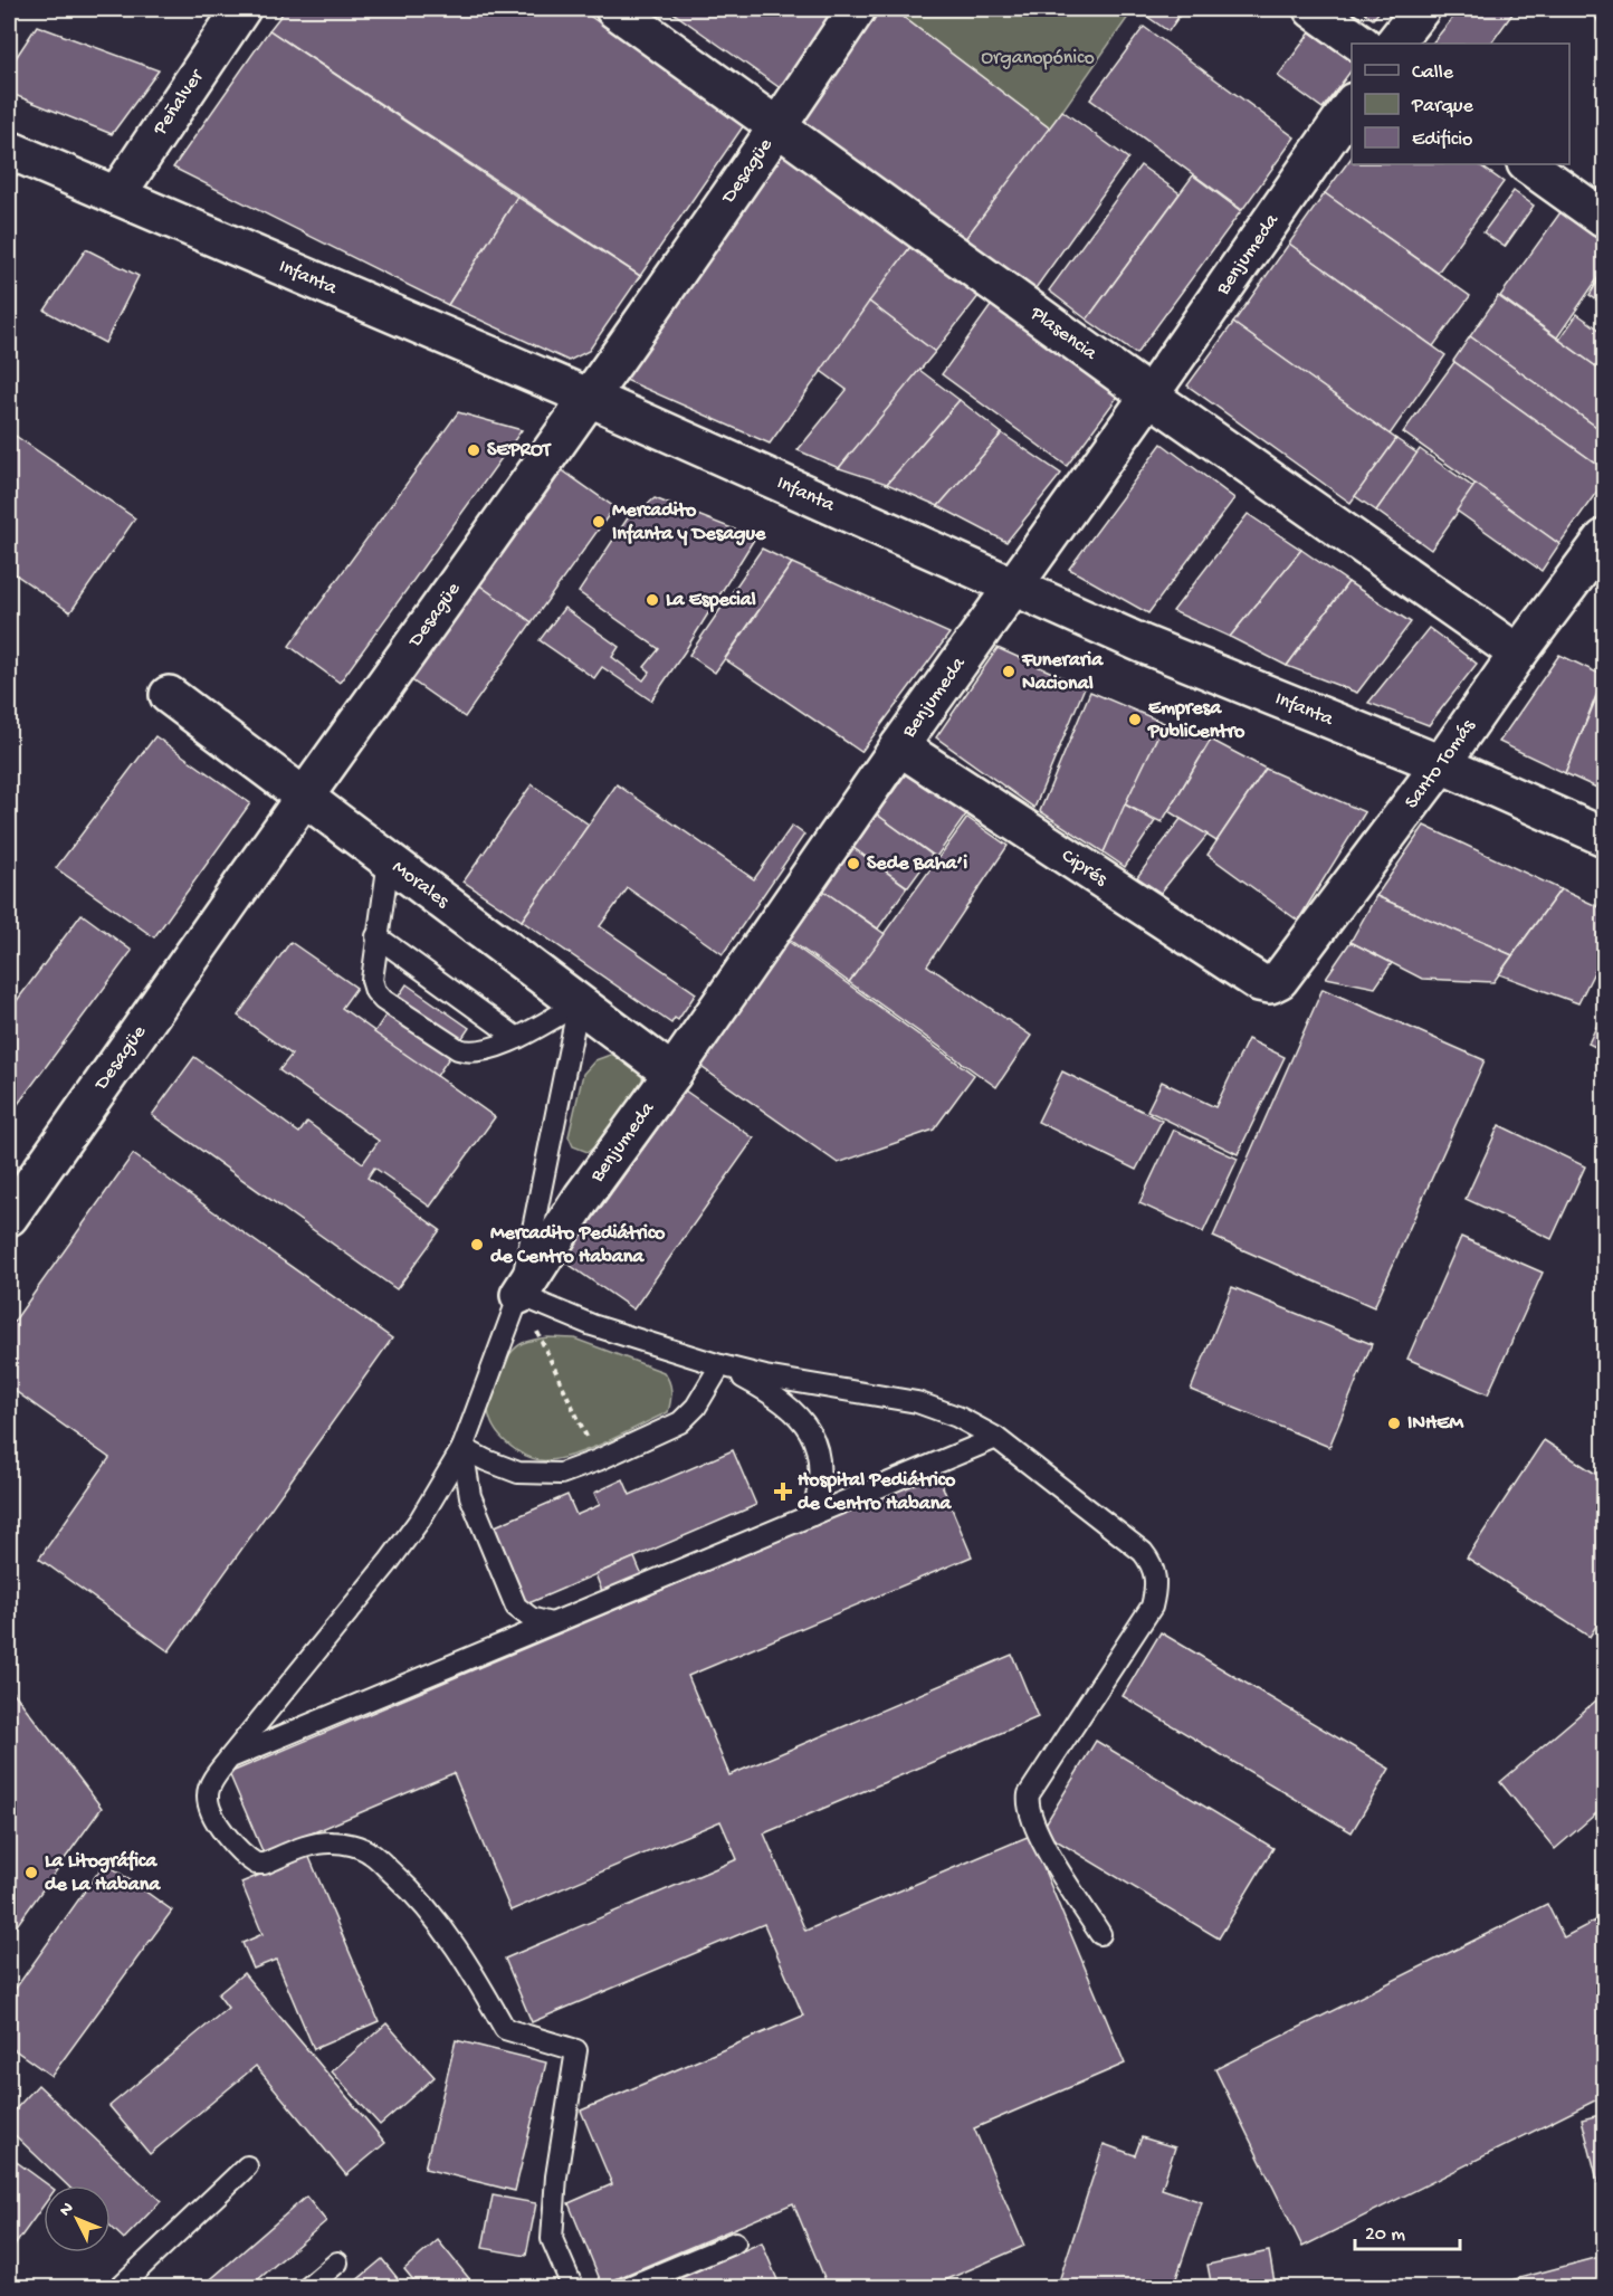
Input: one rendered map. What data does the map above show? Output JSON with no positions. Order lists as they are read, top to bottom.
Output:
{
  "streets": {
    "street": [
      "Peñalver",
      "Desagüe",
      "Benjumeda",
      "Infanta",
      "Plasencia",
      "Santo Tomás",
      "Ciprés",
      "Morales"
    ]
  },
  "crossings": [
    ["Peñalver", "Infanta"],
    ["Desagüe", "Infanta"],
    ["Desagüe", "Plasencia"],
    ["Desagüe", "Morales"],
    ["Benjumeda", "Infanta"],
    ["Benjumeda", "Plasencia"],
    ["Benjumeda", "Ciprés"],
    ["Benjumeda", "Morales"],
    ["Infanta", "Santo Tomás"],
    ["Plasencia", "Santo Tomás"],
    ["Santo Tomás", "Ciprés"]
  ],
  "parks": ["Organopónico"],
  "places": {
    "other": [
      "SEPROT",
      "Mercadito Infanta y Desague",
      "La Especial",
      "Funeraria Nacional",
      "Empresa PubliCentro",
      "Sede Baha’i",
      "Mercadito Pediátrico de Centro Habana",
      "INHEM",
      "La Litográfica de La Habana"
    ],
    "health": ["Hospital Pediátrico de Centro Habana"]
  },
  "legend": ["Calle", "Parque", "Edificio"],
  "scale_bar": "20 m",
  "north": "top left"
}
